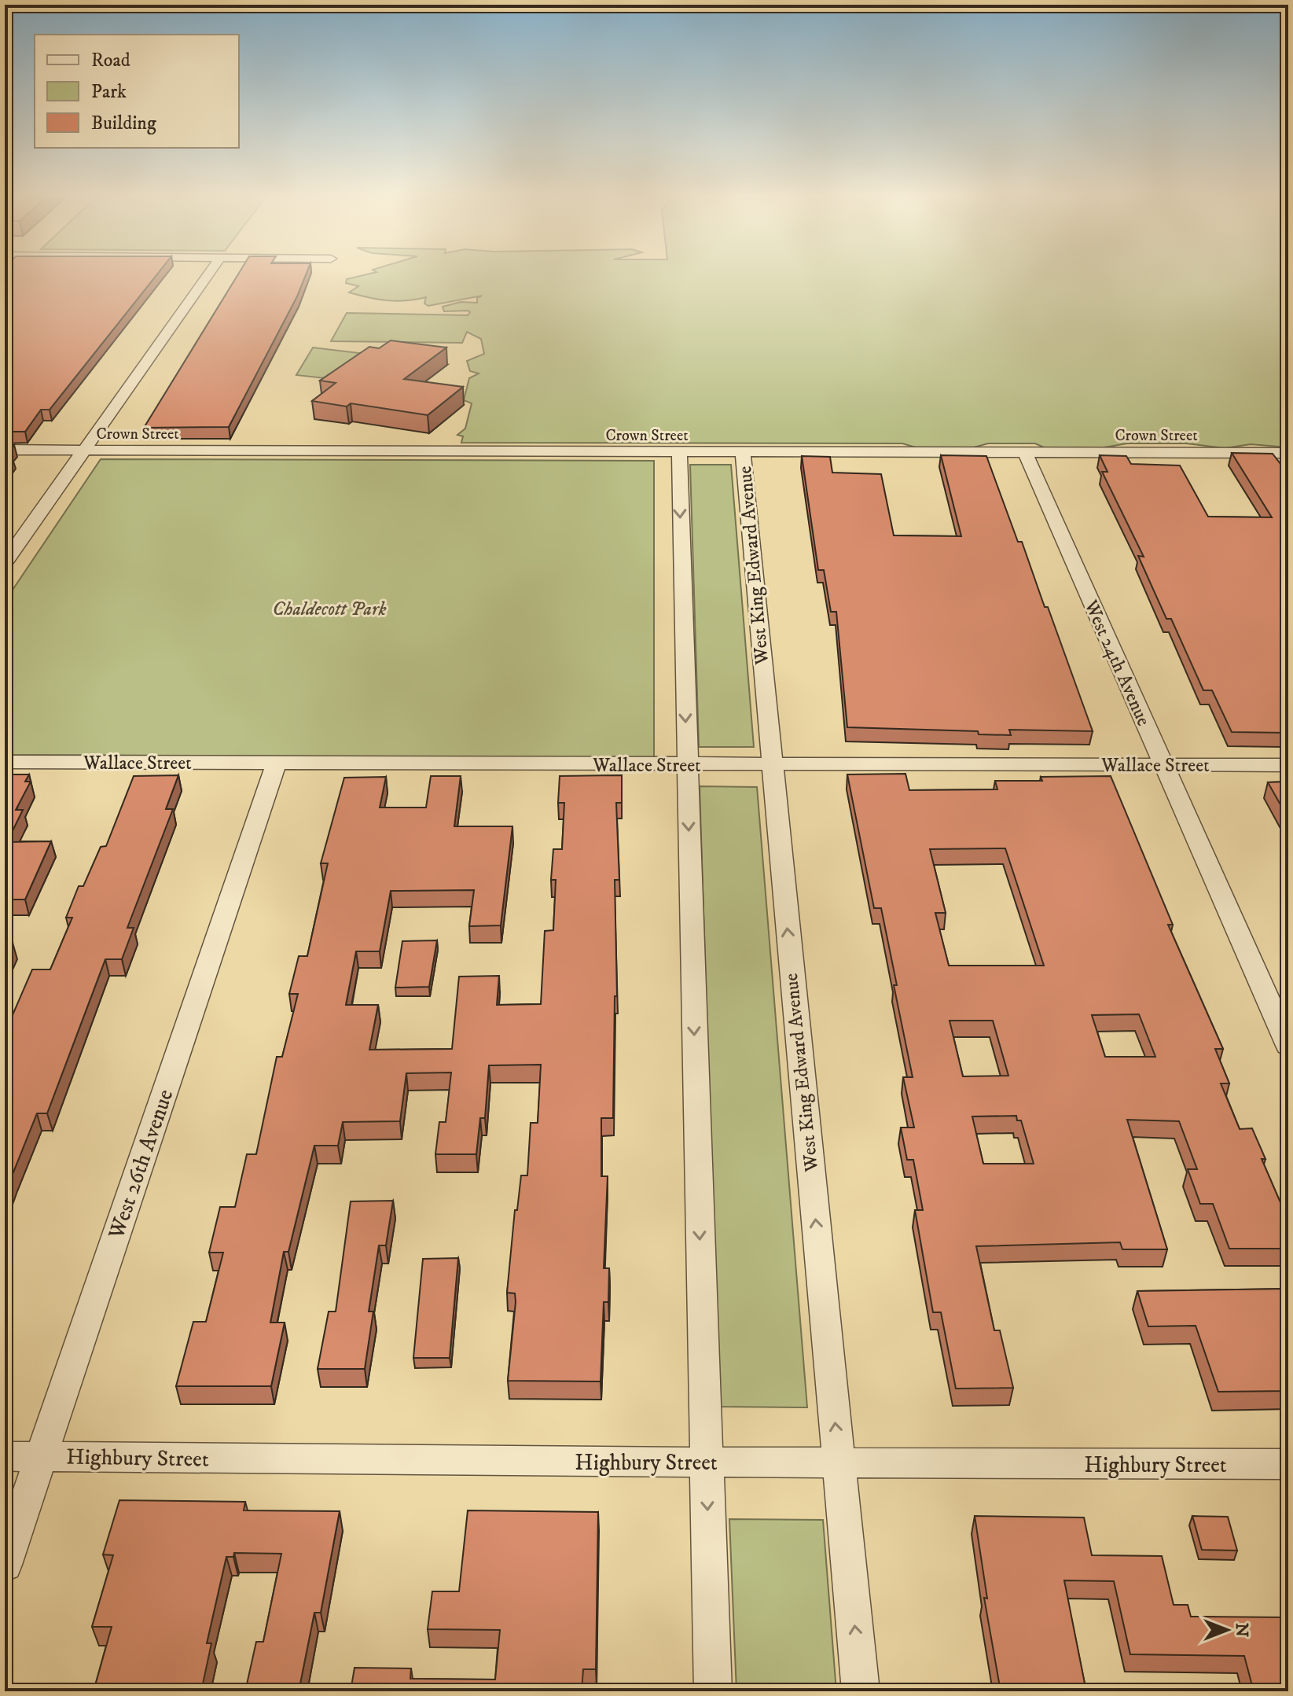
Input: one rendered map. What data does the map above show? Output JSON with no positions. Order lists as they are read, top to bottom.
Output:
{
  "streets": {
    "street": [
      "Crown Street",
      "West King Edward Avenue",
      "West 24th Avenue",
      "Wallace Street",
      "West 26th Avenue",
      "Highbury Street"
    ]
  },
  "crossings": [
    ["Crown Street", "West King Edward Avenue"],
    ["Crown Street", "West 24th Avenue"],
    ["West King Edward Avenue", "Wallace Street"],
    ["West King Edward Avenue", "Highbury Street"],
    ["West 24th Avenue", "Wallace Street"],
    ["Wallace Street", "West 26th Avenue"],
    ["West 26th Avenue", "Highbury Street"]
  ],
  "parks": ["Chaldecott Park"],
  "legend": ["Road", "Park", "Building"],
  "north": "right"
}
